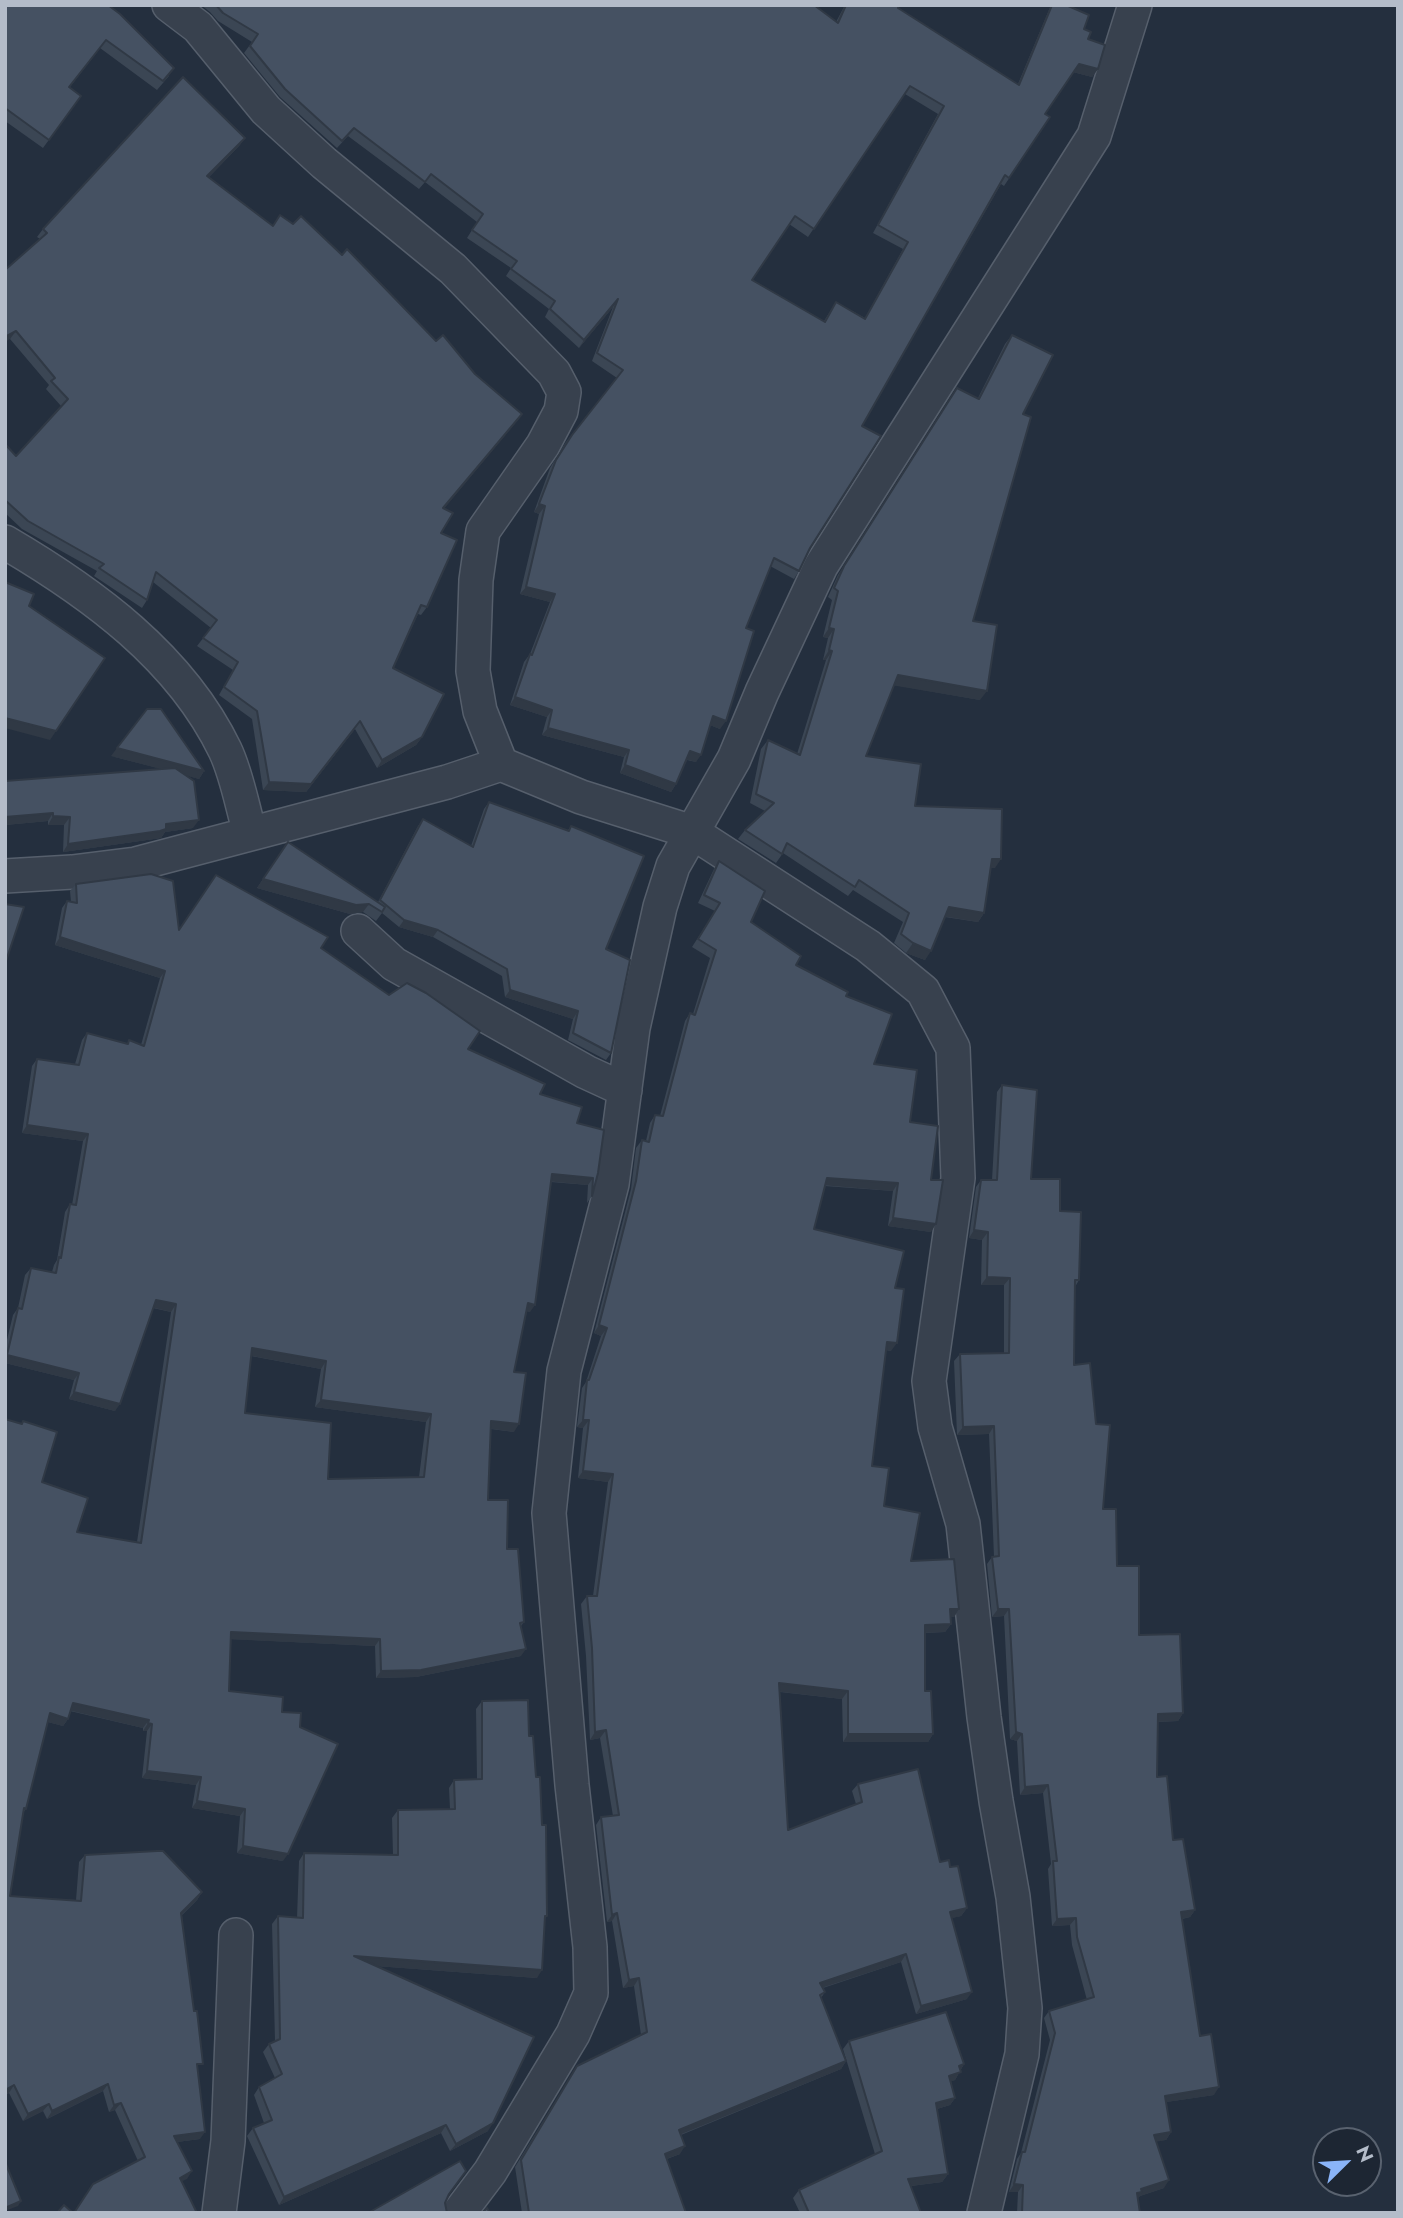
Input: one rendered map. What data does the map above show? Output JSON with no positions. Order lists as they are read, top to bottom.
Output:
{
  "north": "top right"
}
